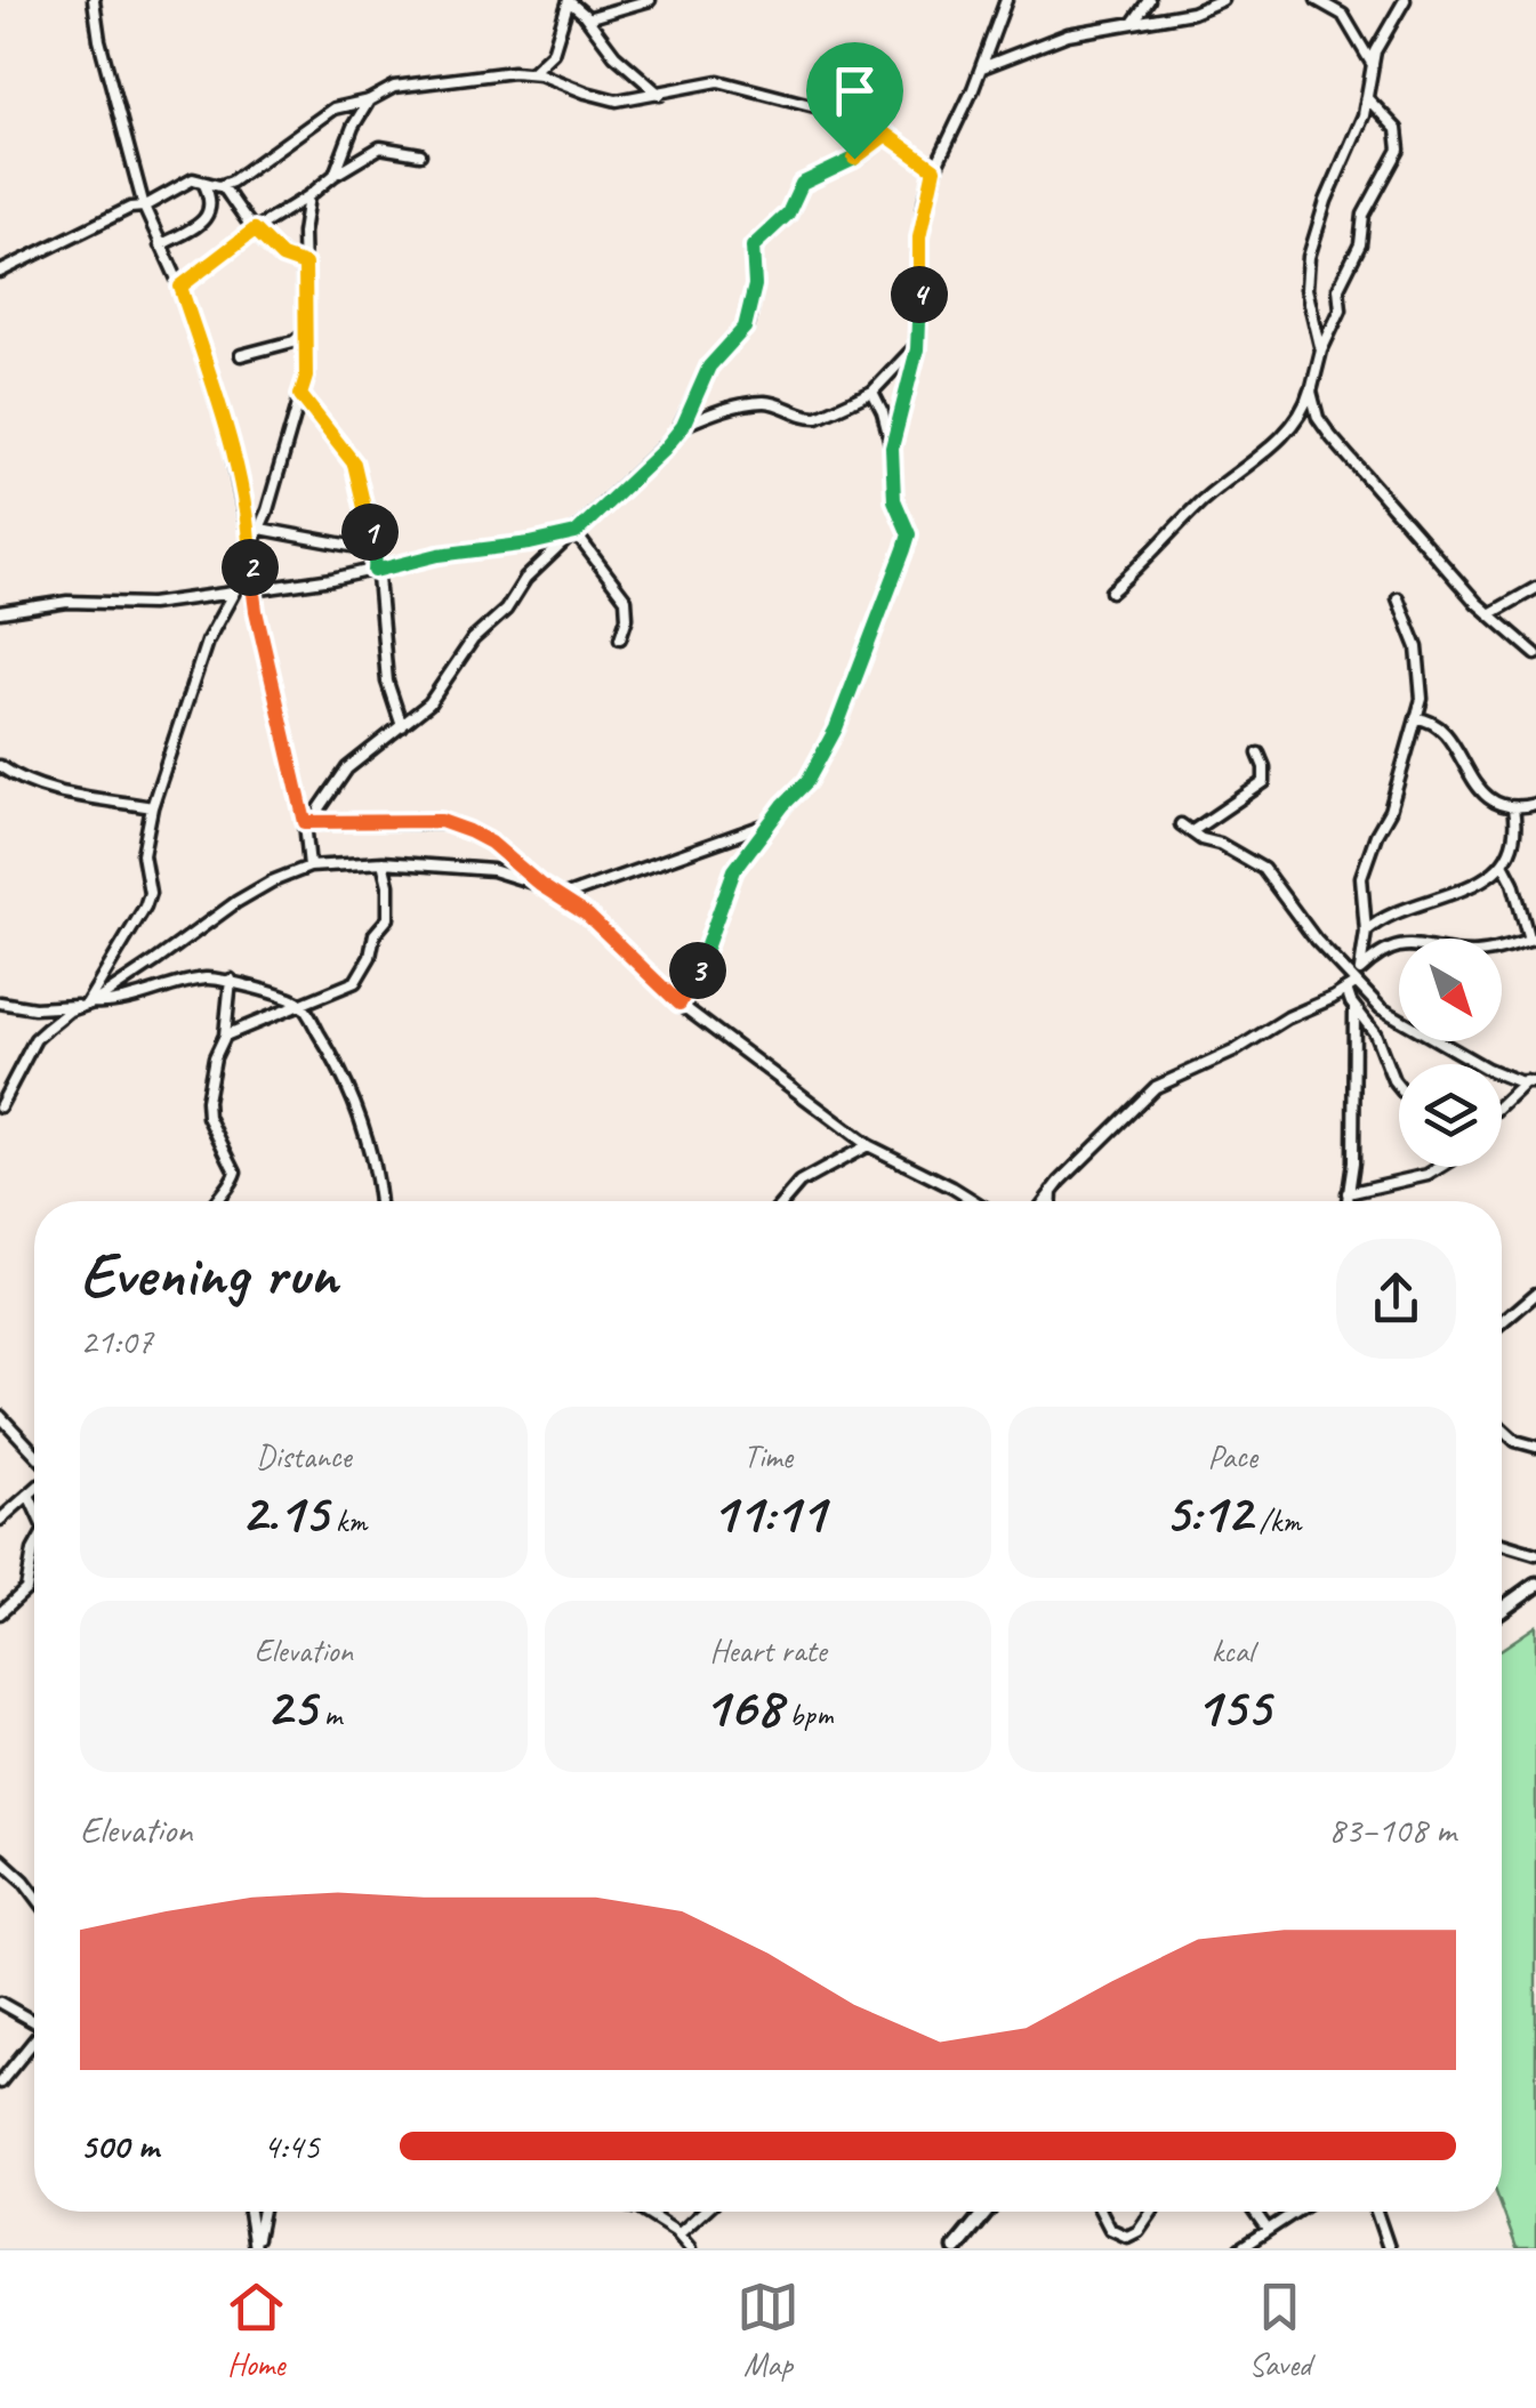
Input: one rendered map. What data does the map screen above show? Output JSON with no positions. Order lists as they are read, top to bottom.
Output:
{
  "north": "bottom right",
  "page": {
    "pins": [
      "4",
      "1",
      "2",
      "3"
    ],
    "heading": ["Evening run", "21:07"],
    "stats": [
      ["Distance", "2.15 km"],
      ["Time", "11:11"],
      ["Pace", "5:12 /km"],
      ["Elevation", "25 m"],
      ["Heart rate", "168 bpm"],
      ["kcal", "155"]
    ],
    "chart": ["Elevation", "83–108 m"],
    "list": [
      {
        "name": "500 m",
        "note": "4:45"
      }
    ],
    "tabs": ["Home", "Map", "Saved"]
  }
}
